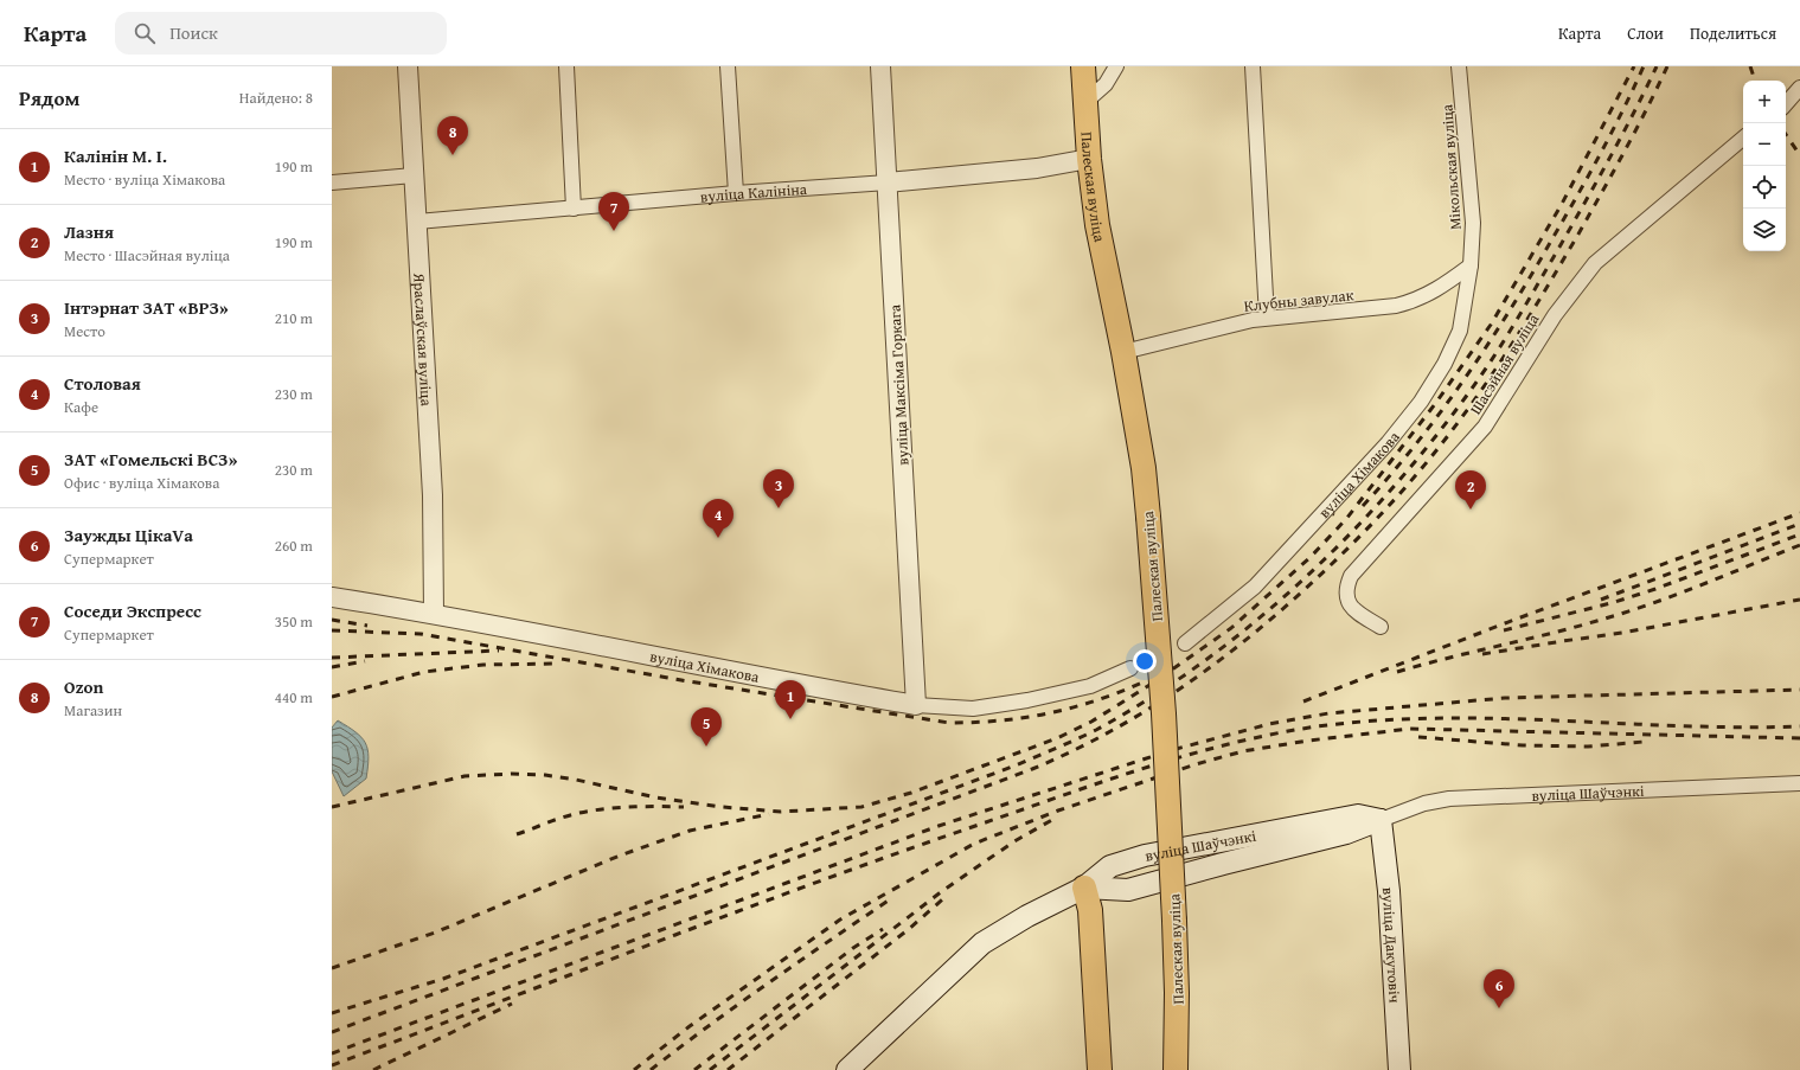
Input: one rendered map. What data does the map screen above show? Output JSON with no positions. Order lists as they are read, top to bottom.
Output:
{
  "streets": {
    "main road": ["Палеская вуліца", "вуліца Шаўчэнкі", "вуліца Дакутовіч"],
    "street": [
      "Мікольская вуліца",
      "вуліца Калініна",
      "Клубны завулак",
      "Яраслаўская вуліца",
      "Шасэйная вуліца",
      "вуліца Максіма Горкага",
      "вуліца Хімакова"
    ]
  },
  "crossings": [
    ["Мікольская вуліца", "Клубны завулак"],
    ["Мікольская вуліца", "вуліца Хімакова"],
    ["Палеская вуліца", "вуліца Калініна"],
    ["Палеская вуліца", "Клубны завулак"],
    ["вуліца Калініна", "Яраслаўская вуліца"],
    ["вуліца Калініна", "вуліца Максіма Горкага"],
    ["Клубны завулак", "вуліца Хімакова"],
    ["Яраслаўская вуліца", "вуліца Хімакова"],
    ["вуліца Максіма Горкага", "вуліца Хімакова"],
    ["вуліца Шаўчэнкі", "вуліца Дакутовіч"]
  ],
  "page": {
    "header": "Карта",
    "search": "Поиск",
    "nav": ["Карта", "Слои", "Поделиться"],
    "heading": ["Рядом", "Найдено: 8"],
    "map_buttons": ["+", "−"],
    "pins": [
      "8",
      "7",
      "3",
      "2",
      "4",
      "1",
      "5",
      "6"
    ],
    "list": [
      {
        "mark": "1",
        "name": "Калінін М. І.",
        "note": "Место · вуліца Хімакова",
        "value": "190 m"
      },
      {
        "mark": "2",
        "name": "Лазня",
        "note": "Место · Шасэйная вуліца",
        "value": "190 m"
      },
      {
        "mark": "3",
        "name": "Інтэрнат ЗАТ «ВРЗ»",
        "note": "Место",
        "value": "210 m"
      },
      {
        "mark": "4",
        "name": "Столовая",
        "note": "Кафе",
        "value": "230 m"
      },
      {
        "mark": "5",
        "name": "ЗАТ «Гомельскі ВСЗ»",
        "note": "Офис · вуліца Хімакова",
        "value": "230 m"
      },
      {
        "mark": "6",
        "name": "Заужды ЦікаVа",
        "note": "Супермаркет",
        "value": "260 m"
      },
      {
        "mark": "7",
        "name": "Соседи Экспресс",
        "note": "Супермаркет",
        "value": "350 m"
      },
      {
        "mark": "8",
        "name": "Ozon",
        "note": "Магазин",
        "value": "440 m"
      }
    ]
  }
}
